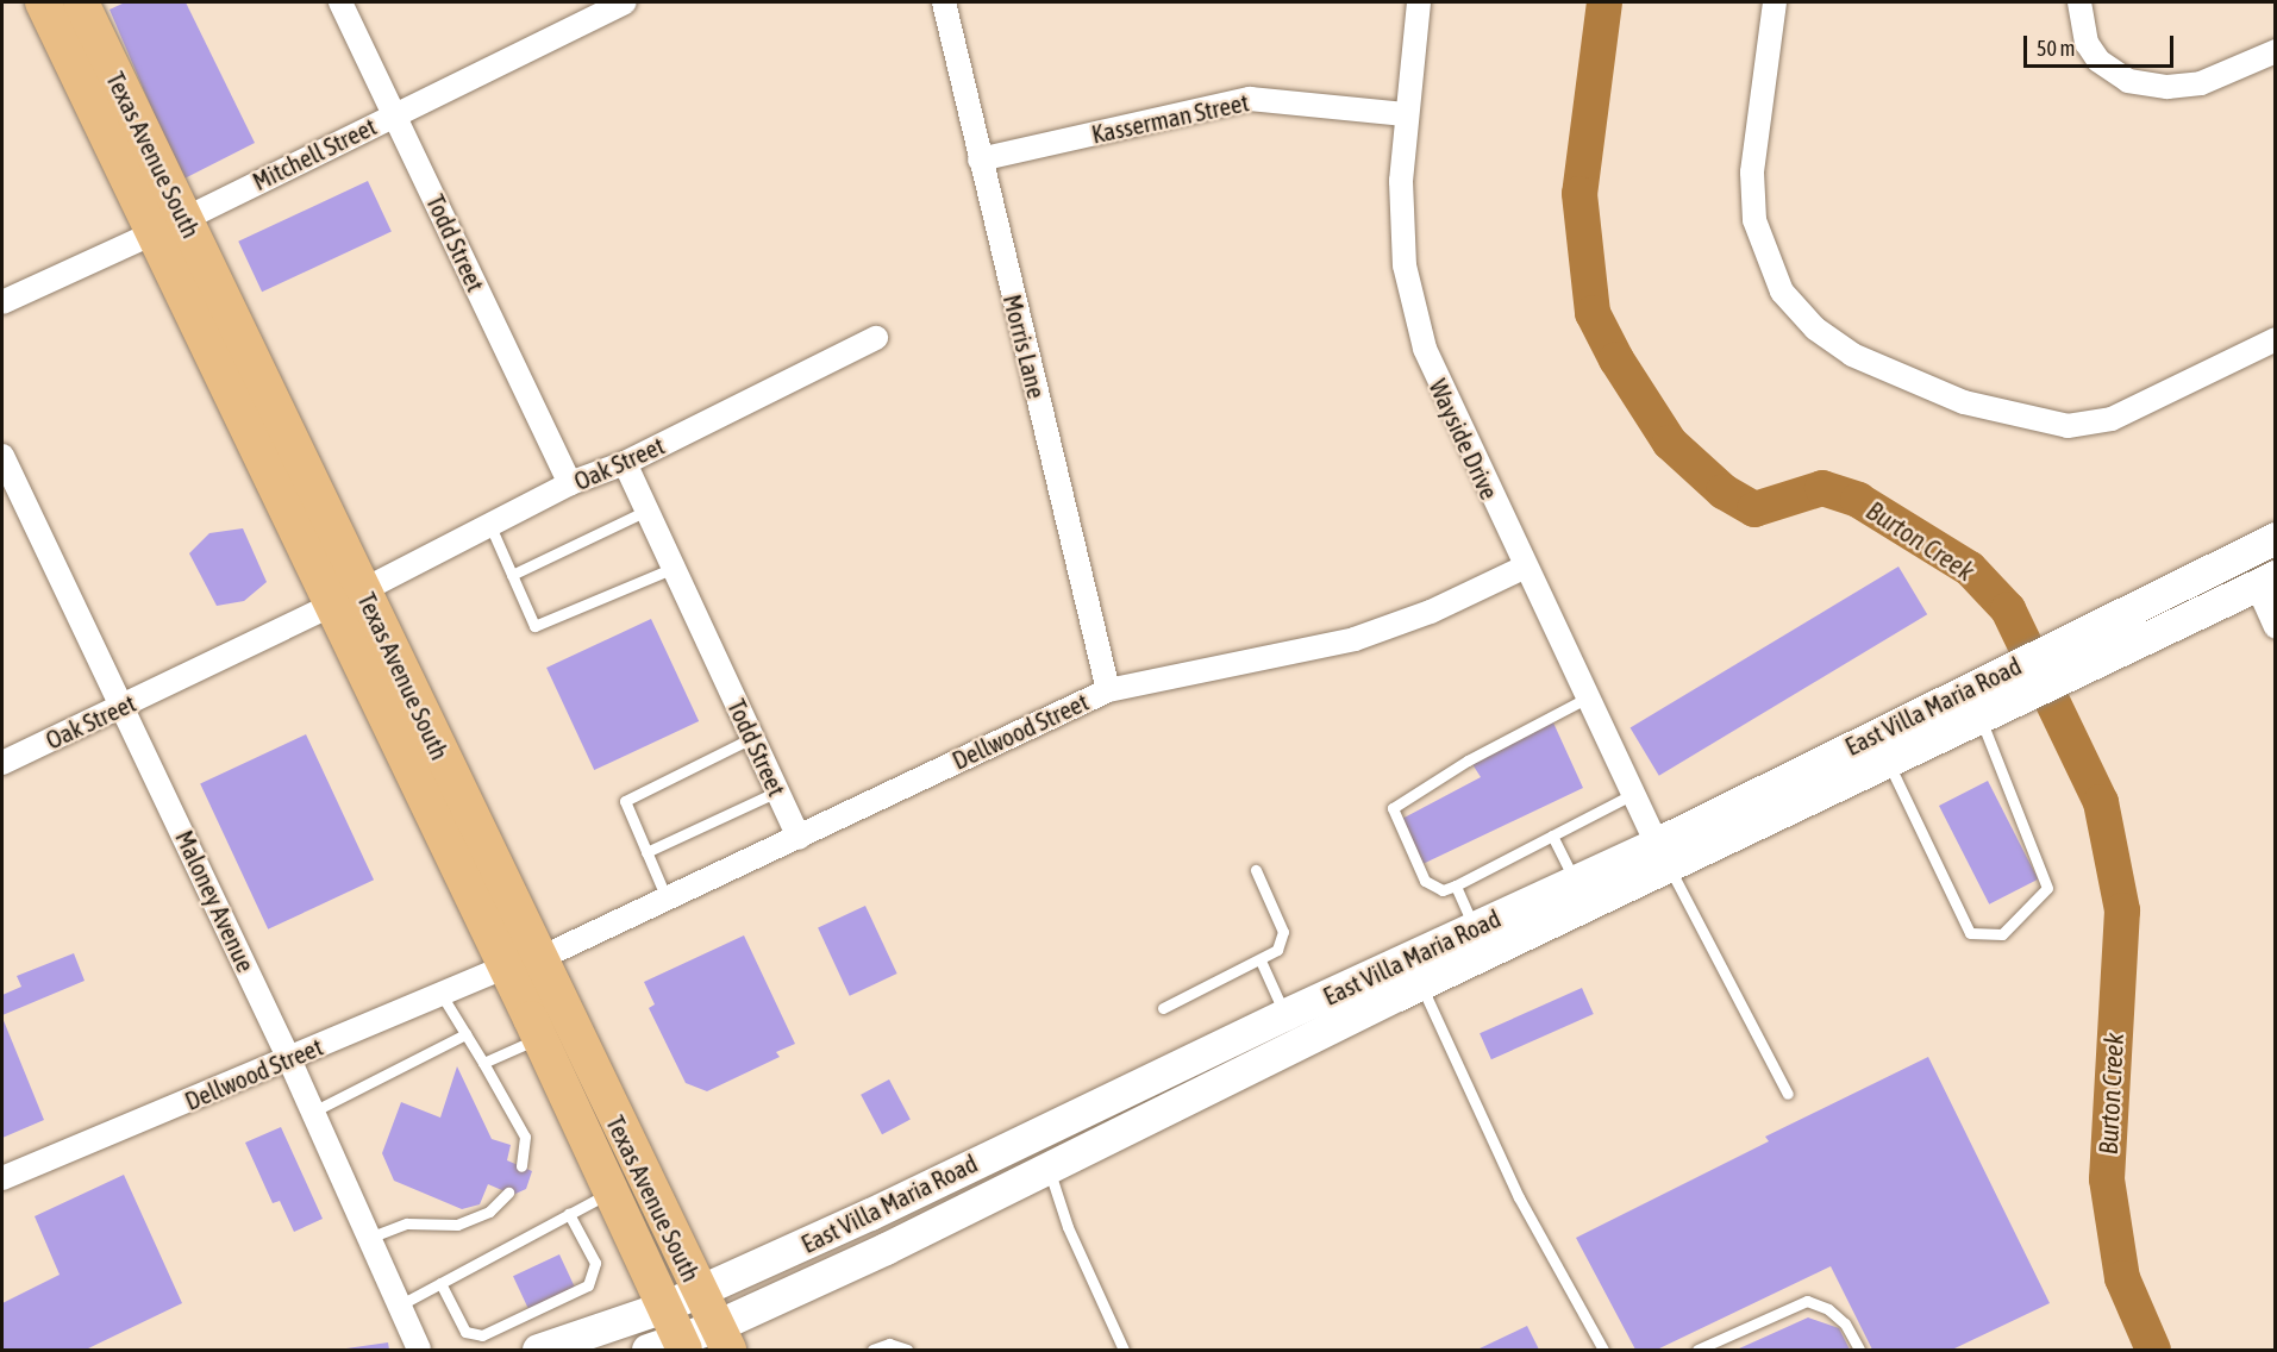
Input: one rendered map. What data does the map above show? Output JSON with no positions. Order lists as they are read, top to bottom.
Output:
{
  "streets": {
    "main road": ["Texas Avenue South", "East Villa Maria Road"],
    "street": [
      "Kasserman Street",
      "Mitchell Street",
      "Todd Street",
      "Morris Lane",
      "Wayside Drive",
      "Oak Street",
      "Dellwood Street",
      "Maloney Avenue"
    ]
  },
  "crossings": [
    ["Kasserman Street", "Morris Lane"],
    ["Kasserman Street", "Wayside Drive"],
    ["Mitchell Street", "Texas Avenue South"],
    ["Mitchell Street", "Todd Street"],
    ["Texas Avenue South", "Oak Street"],
    ["Texas Avenue South", "East Villa Maria Road"],
    ["Texas Avenue South", "Dellwood Street"],
    ["Todd Street", "Oak Street"],
    ["Todd Street", "Dellwood Street"],
    ["Morris Lane", "Dellwood Street"],
    ["Wayside Drive", "East Villa Maria Road"],
    ["Wayside Drive", "Dellwood Street"],
    ["Oak Street", "Maloney Avenue"],
    ["Dellwood Street", "Maloney Avenue"]
  ],
  "water": ["Burton Creek"],
  "scale_bar": "50 m"
}
